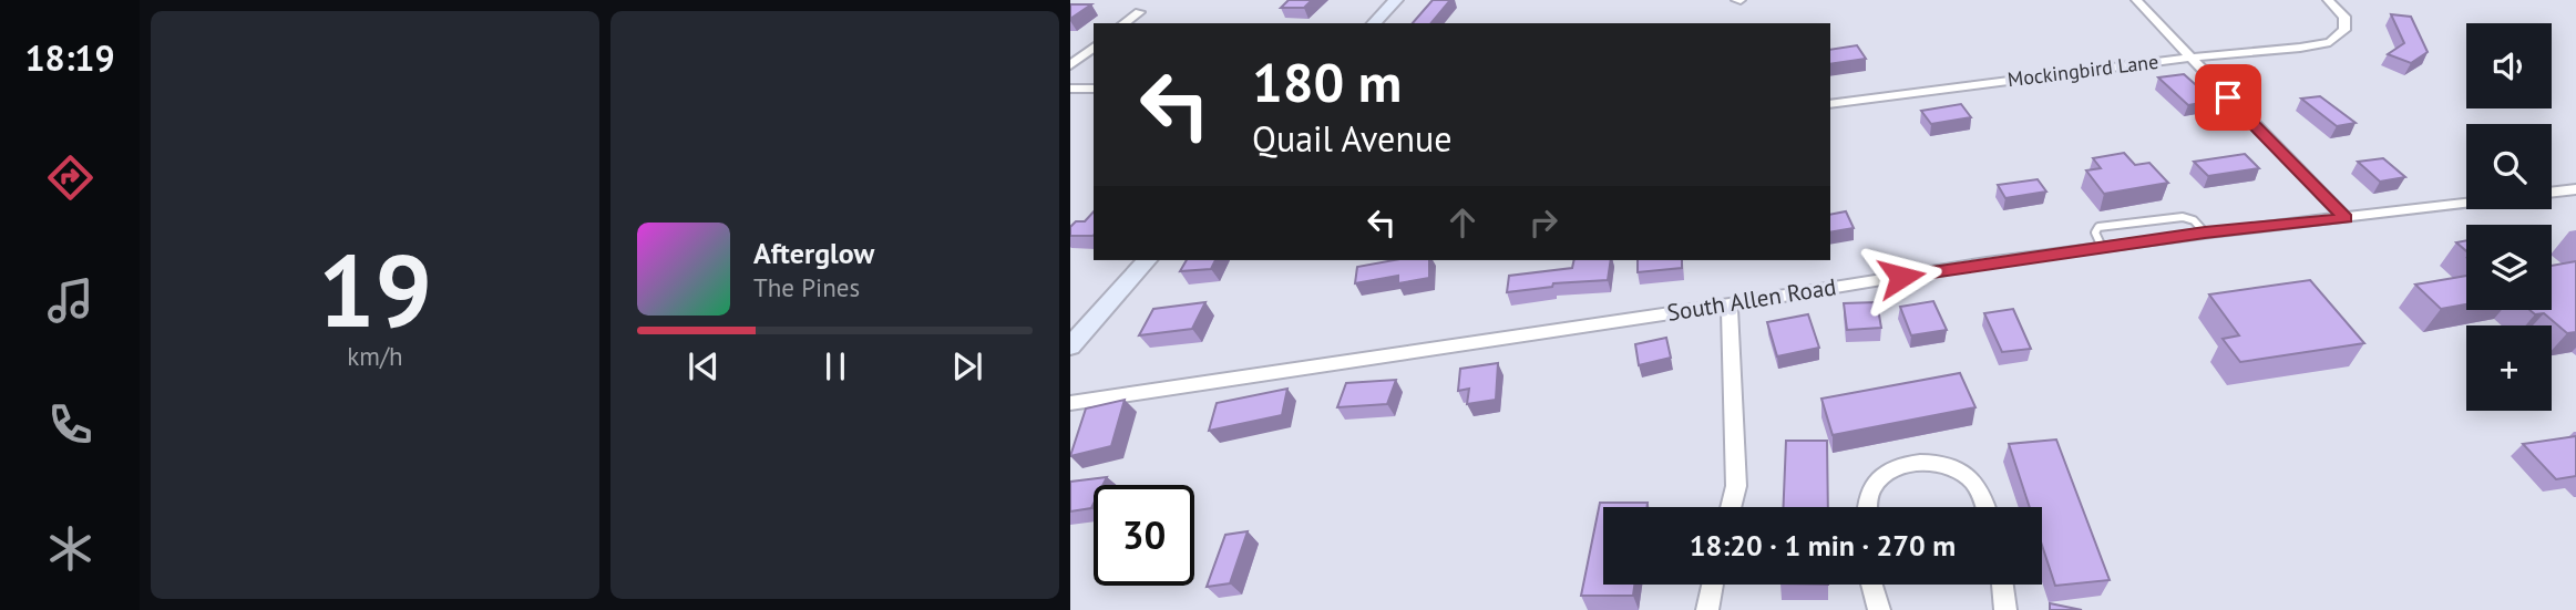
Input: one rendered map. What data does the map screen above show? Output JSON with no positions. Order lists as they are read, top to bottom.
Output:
{
  "streets": {
    "street": ["Mockingbird Lane", "South Allen Road"]
  },
  "page": {
    "tabs": "18:19",
    "tile": ["19", "km/h"],
    "map_buttons": "+",
    "turn": ["180 m", "Quail Avenue"],
    "song": ["Afterglow", "The Pines"],
    "limit": "30",
    "trip": "18:20 · 1 min · 270 m"
  }
}
